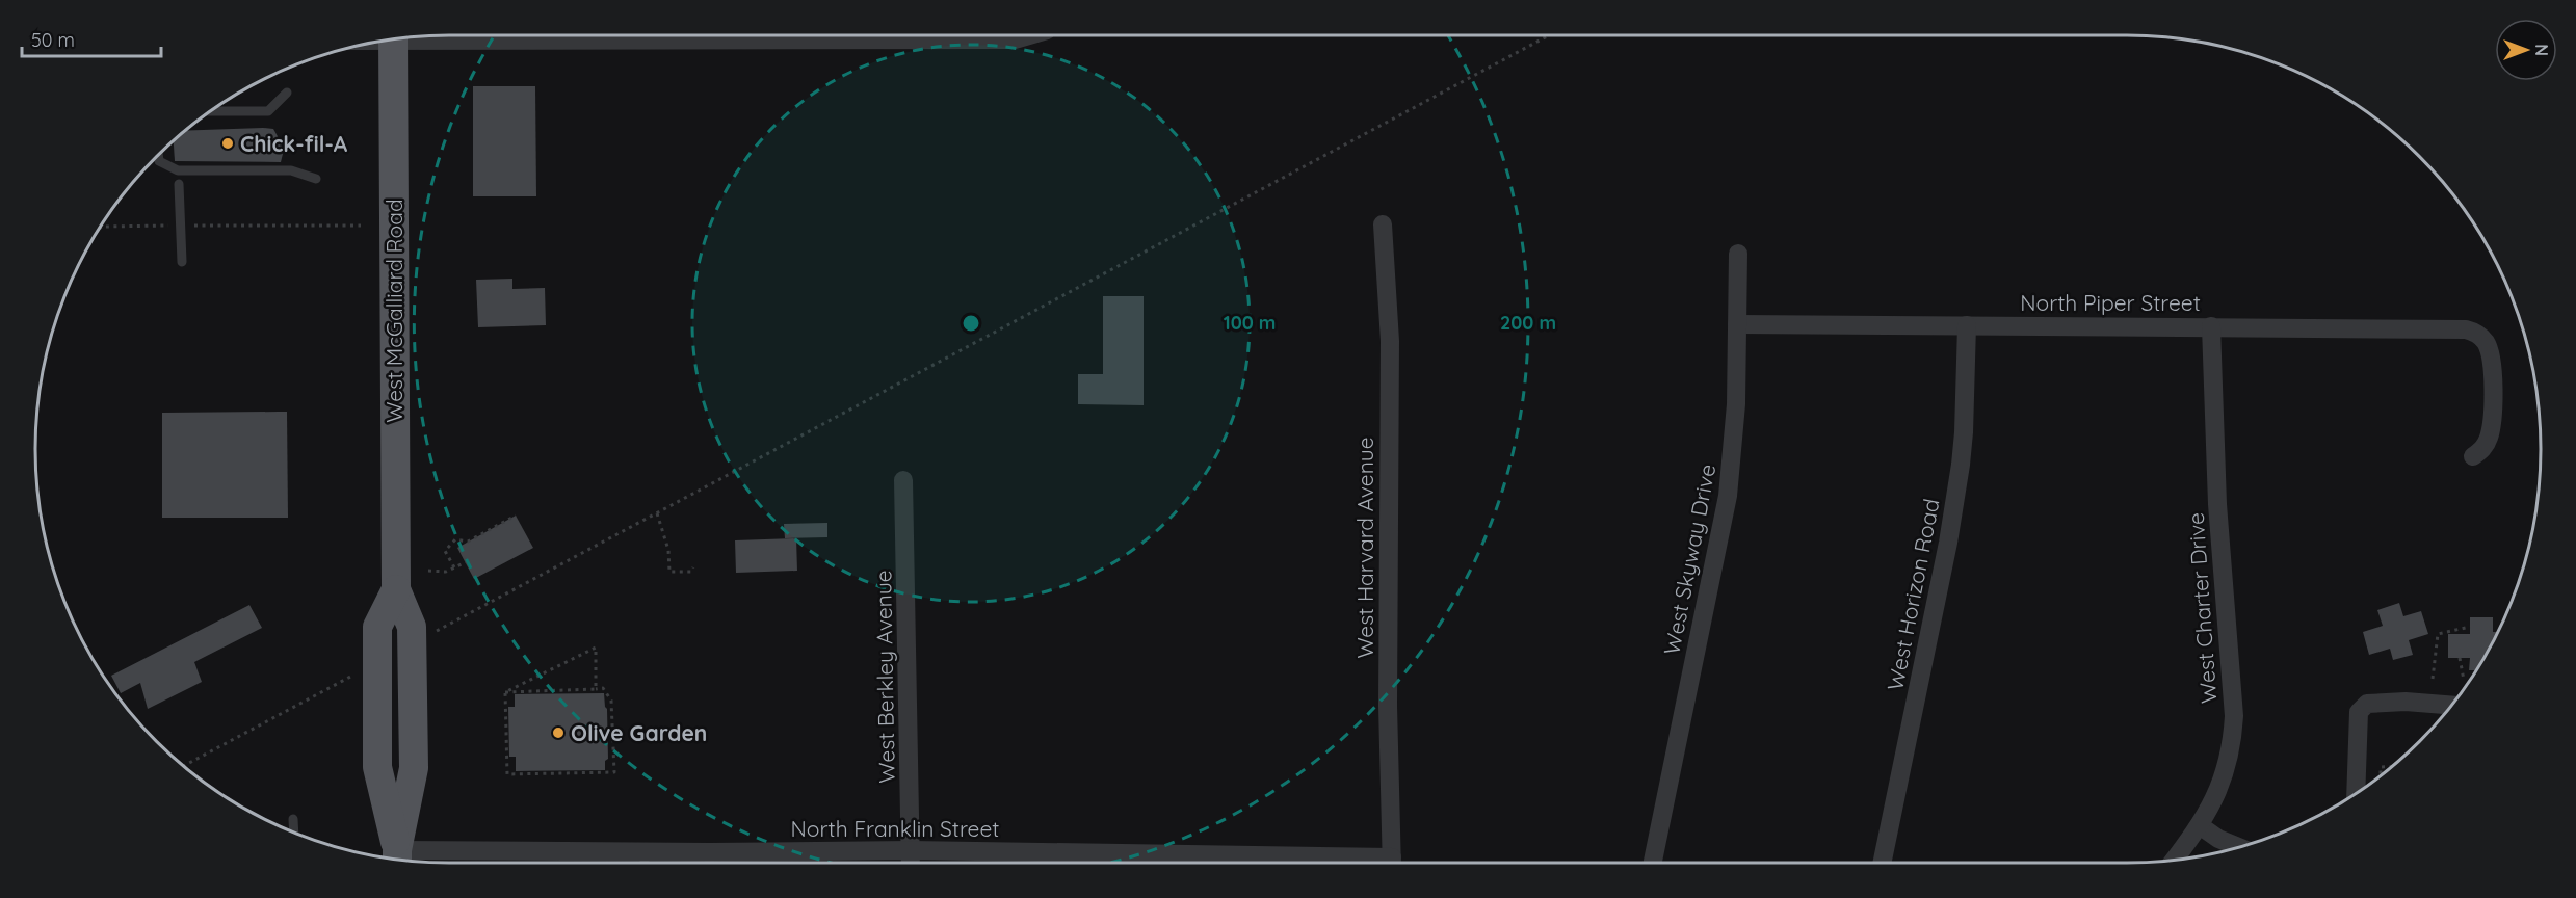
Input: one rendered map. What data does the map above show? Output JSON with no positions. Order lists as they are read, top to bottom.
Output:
{
  "streets": {
    "main road": ["West McGalliard Road"],
    "street": [
      "North Piper Street",
      "West Harvard Avenue",
      "West Skyway Drive",
      "West Horizon Road",
      "West Charter Drive",
      "West Berkley Avenue",
      "North Franklin Street"
    ]
  },
  "crossings": [
    ["North Piper Street", "West Skyway Drive"],
    ["North Piper Street", "West Horizon Road"],
    ["North Piper Street", "West Charter Drive"],
    ["West McGalliard Road", "North Franklin Street"],
    ["West Berkley Avenue", "North Franklin Street"]
  ],
  "places": ["Chick-fil-A", "Olive Garden"],
  "scale_bar": "50 m",
  "north": "right",
  "rings": ["100 m", "200 m"]
}
